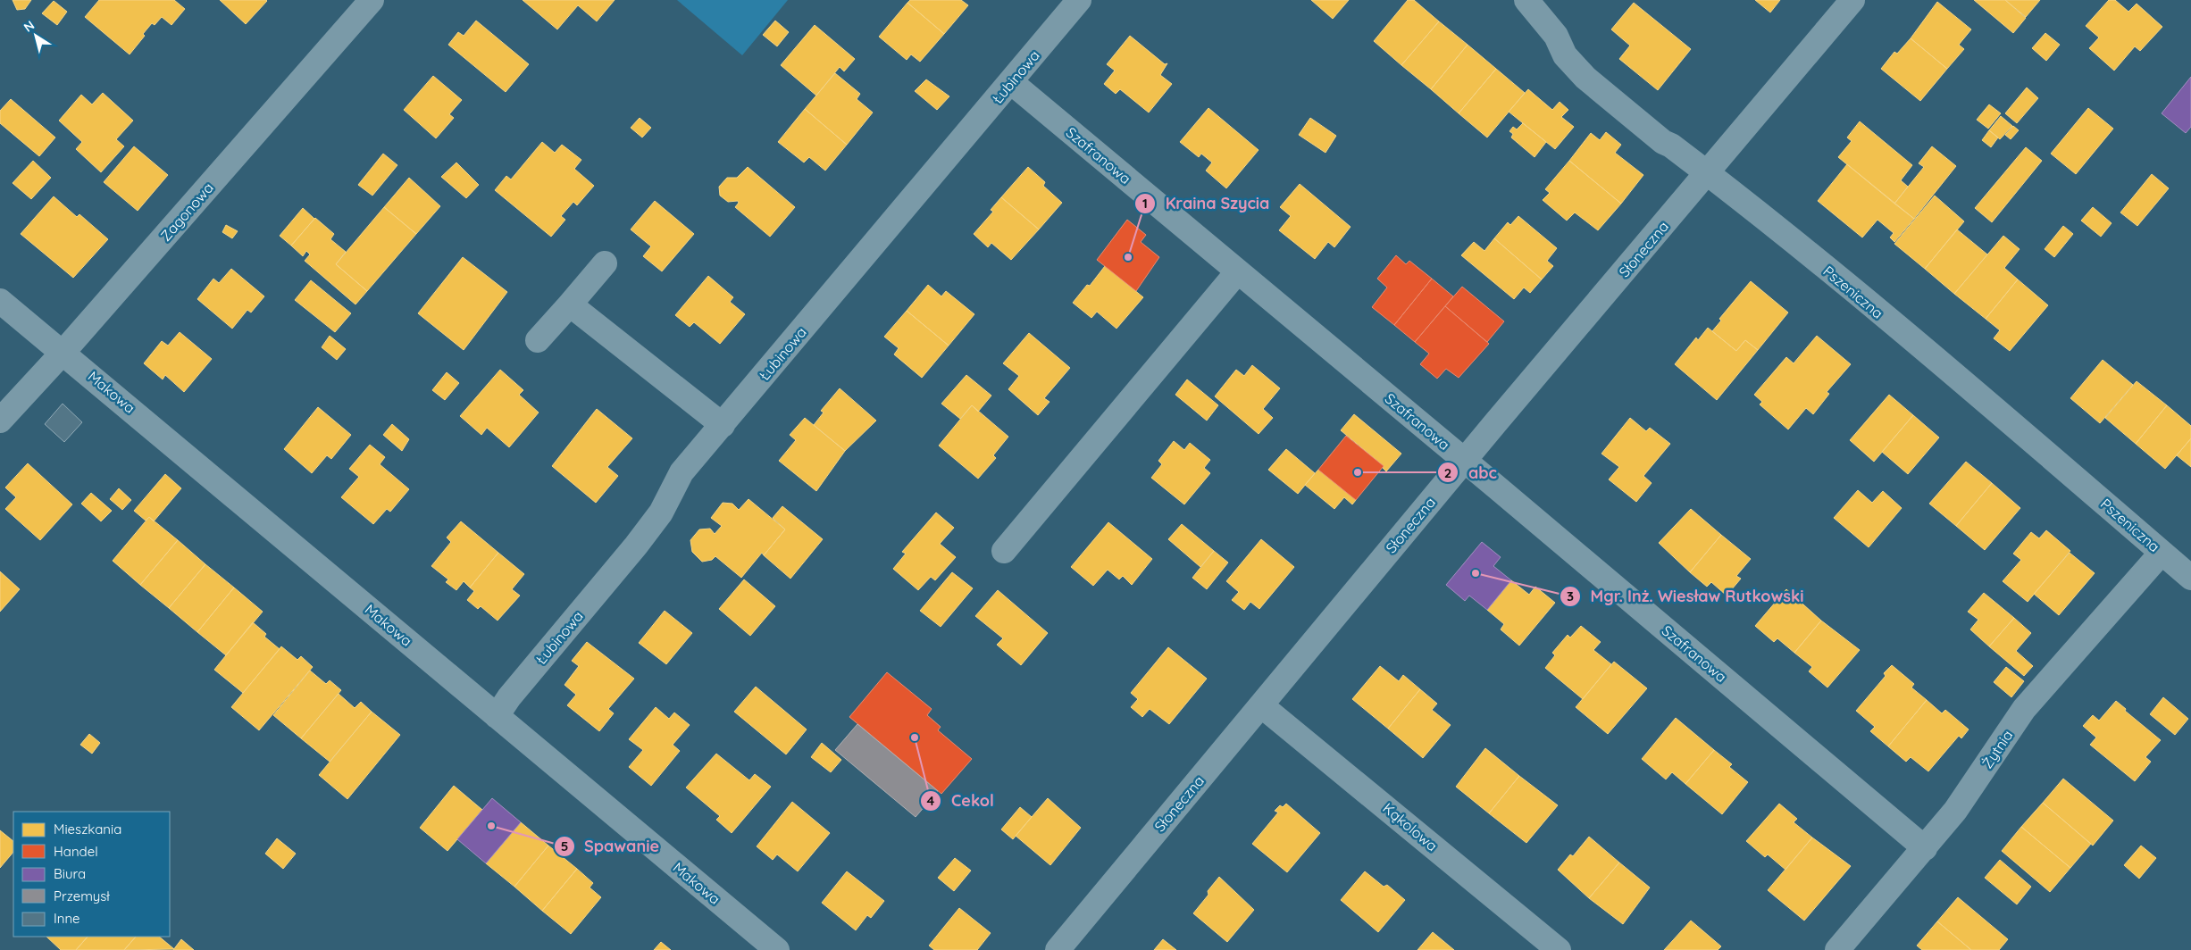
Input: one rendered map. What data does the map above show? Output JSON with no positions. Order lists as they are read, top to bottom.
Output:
{
  "streets": {
    "street": [
      "Łubinowa",
      "Szafranowa",
      "Zagonowa",
      "Słoneczna",
      "Pszeniczna",
      "Makowa",
      "Żytnia",
      "Kąkolowa"
    ]
  },
  "crossings": [
    ["Łubinowa", "Szafranowa"],
    ["Łubinowa", "Makowa"],
    ["Szafranowa", "Słoneczna"],
    ["Szafranowa", "Żytnia"],
    ["Zagonowa", "Makowa"],
    ["Słoneczna", "Pszeniczna"],
    ["Słoneczna", "Kąkolowa"],
    ["Pszeniczna", "Żytnia"]
  ],
  "places": [
    "Kraina Szycia",
    "abc",
    "Mgr. Inż. Wiesław Rutkowski",
    "Cekol",
    "Spawanie"
  ],
  "legend": [
    "Mieszkania",
    "Handel",
    "Biura",
    "Przemysł",
    "Inne"
  ],
  "north": "top left"
}
